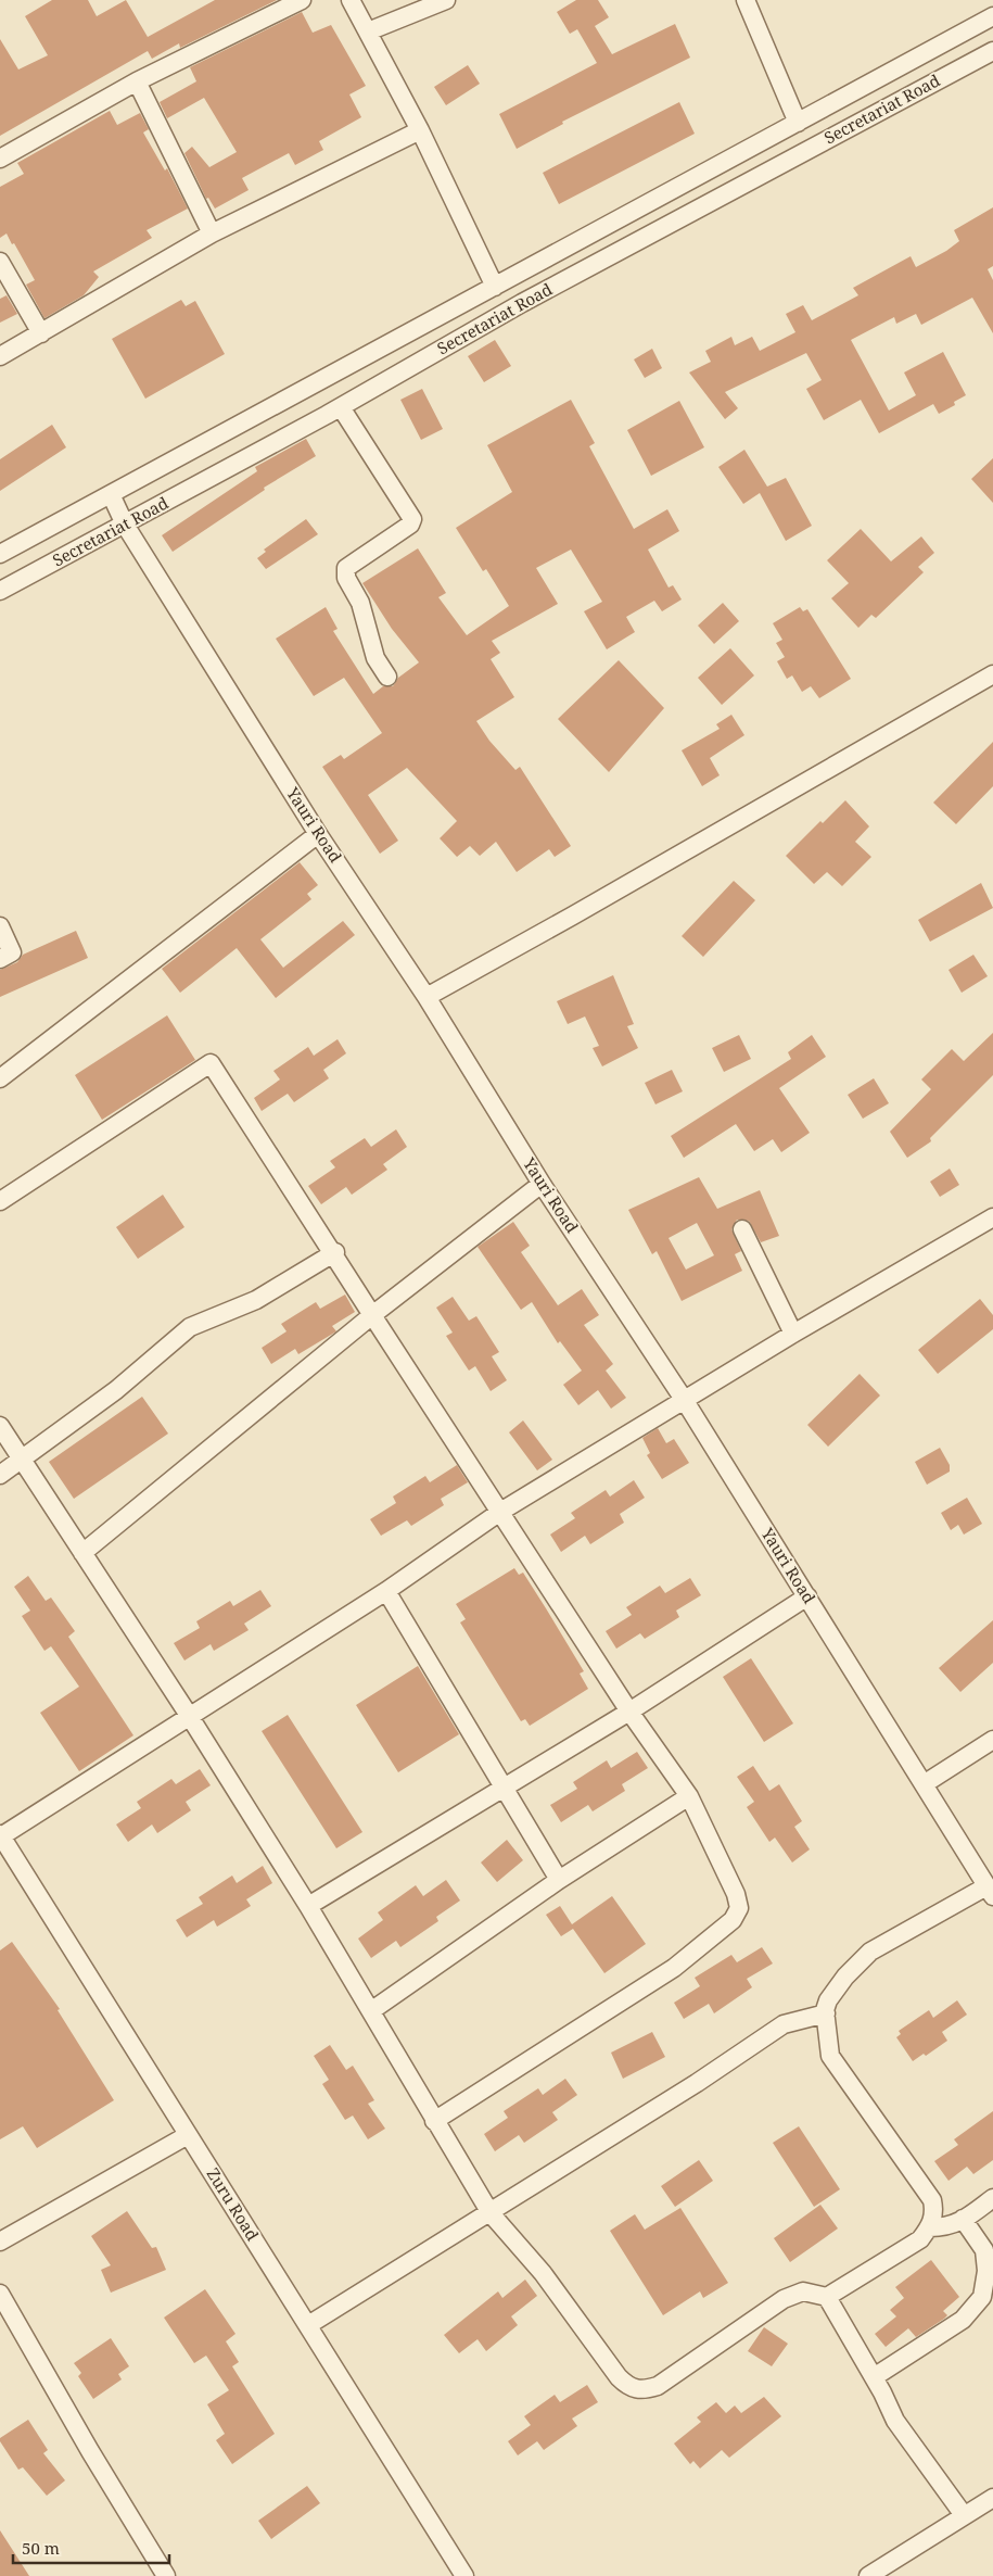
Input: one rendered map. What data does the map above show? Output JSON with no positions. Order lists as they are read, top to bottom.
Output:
{
  "streets": {
    "street": ["Secretariat Road", "Yauri Road", "Zuru Road"]
  },
  "crossings": [
    ["Secretariat Road", "Yauri Road"]
  ],
  "scale_bar": "50 m"
}
